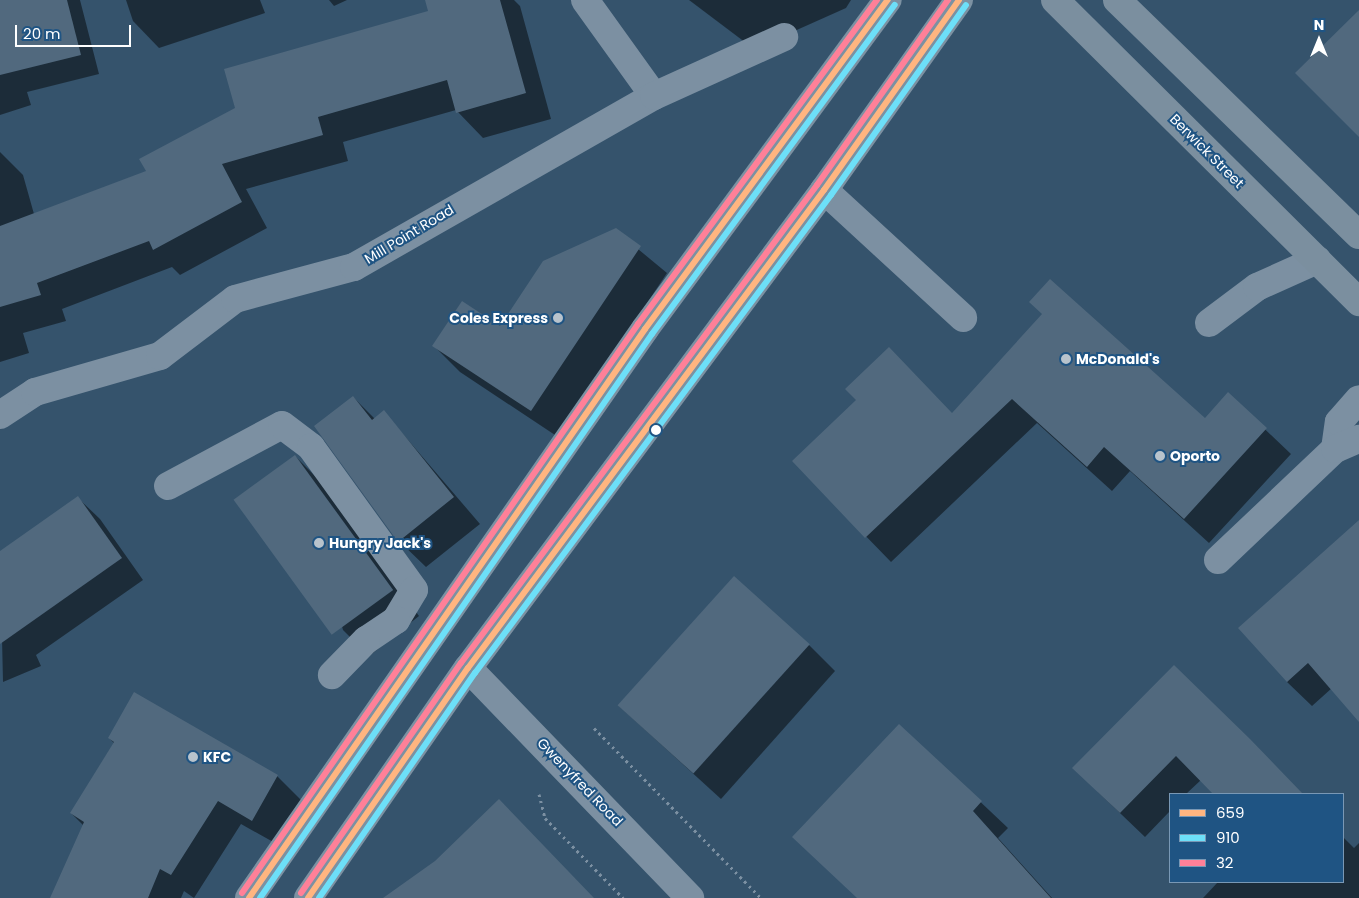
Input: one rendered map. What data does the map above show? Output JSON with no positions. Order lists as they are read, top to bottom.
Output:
{
  "streets": {
    "main road": ["Berwick Street"],
    "street": ["Mill Point Road", "Gwenyfred Road"]
  },
  "places": [
    "Coles Express",
    "McDonald's",
    "Oporto",
    "Hungry Jack's",
    "KFC"
  ],
  "lines": ["transit line 659", "transit line 32", "transit line 910"],
  "legend": ["659", "910", "32"],
  "scale_bar": "20 m",
  "north": "top"
}
